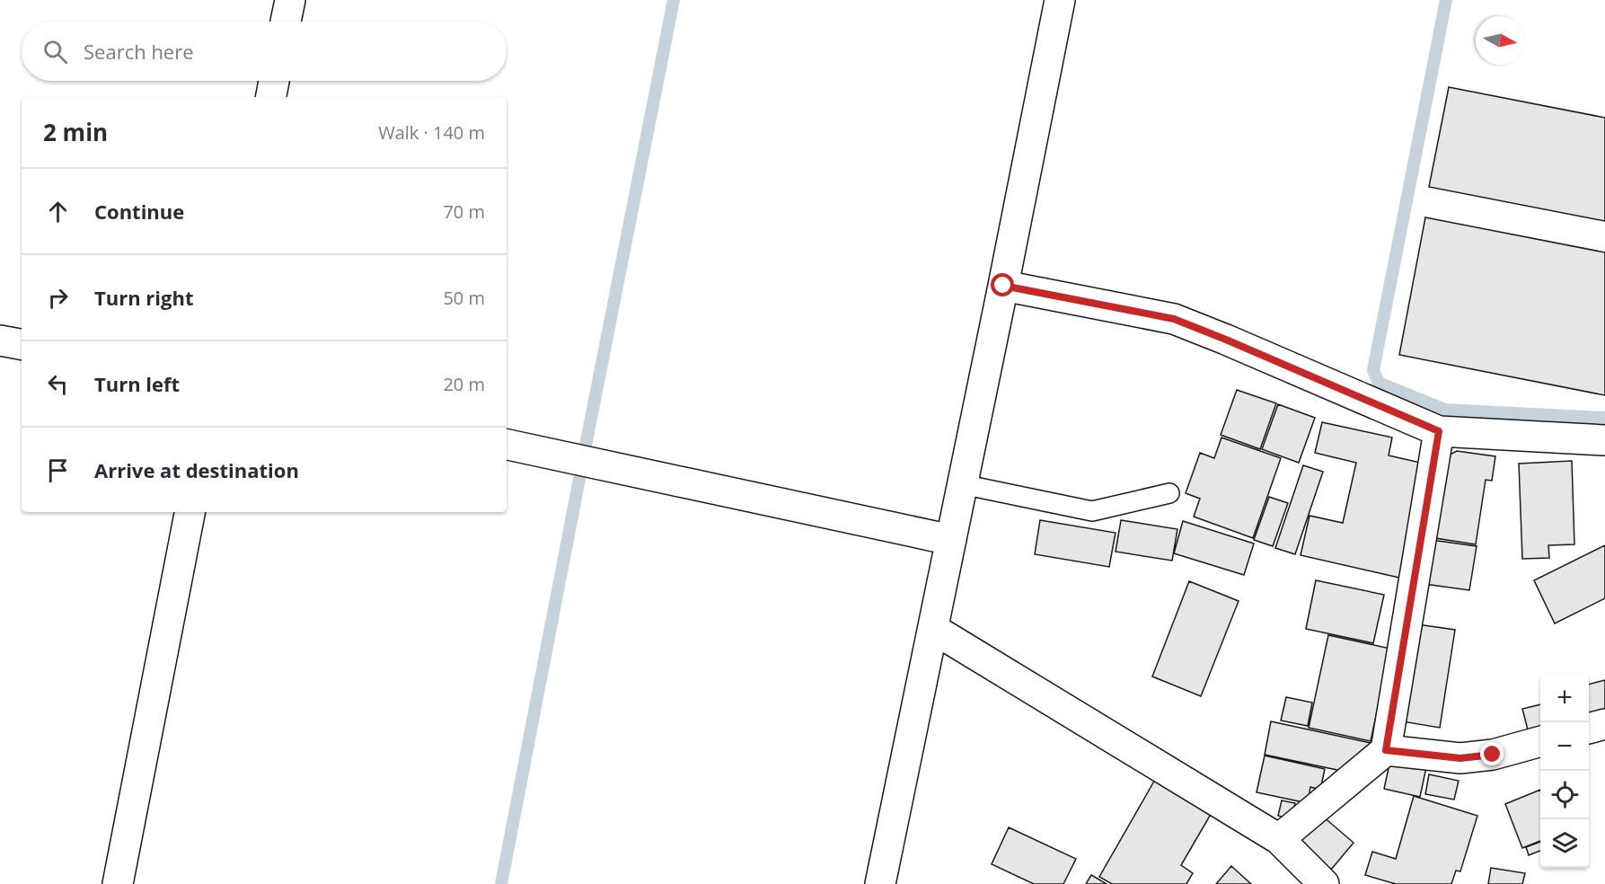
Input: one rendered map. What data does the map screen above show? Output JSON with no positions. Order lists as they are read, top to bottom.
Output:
{
  "north": "right",
  "page": {
    "search": "Search here",
    "heading": ["2 min", "Walk · 140 m"],
    "list": [
      ["Continue", "70 m"],
      ["Turn right", "50 m"],
      ["Turn left", "20 m"],
      "Arrive at destination"
    ],
    "map_buttons": ["+", "−"]
  }
}
